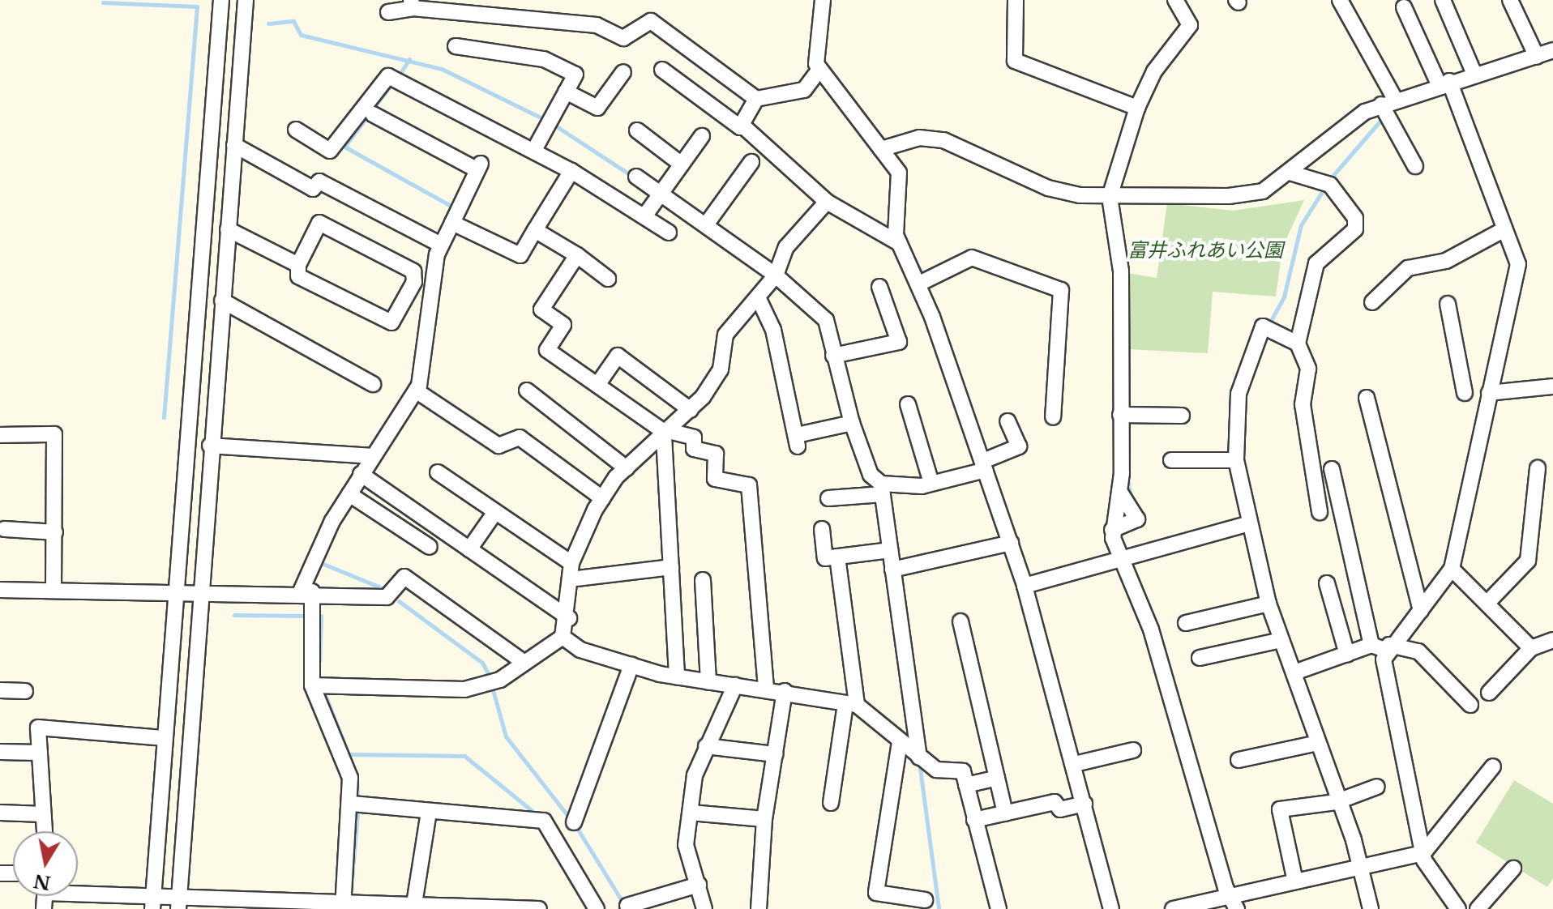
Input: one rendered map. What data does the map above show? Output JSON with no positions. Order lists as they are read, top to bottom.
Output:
{
  "parks": ["富井ふれあい公園"],
  "north": "bottom"
}
